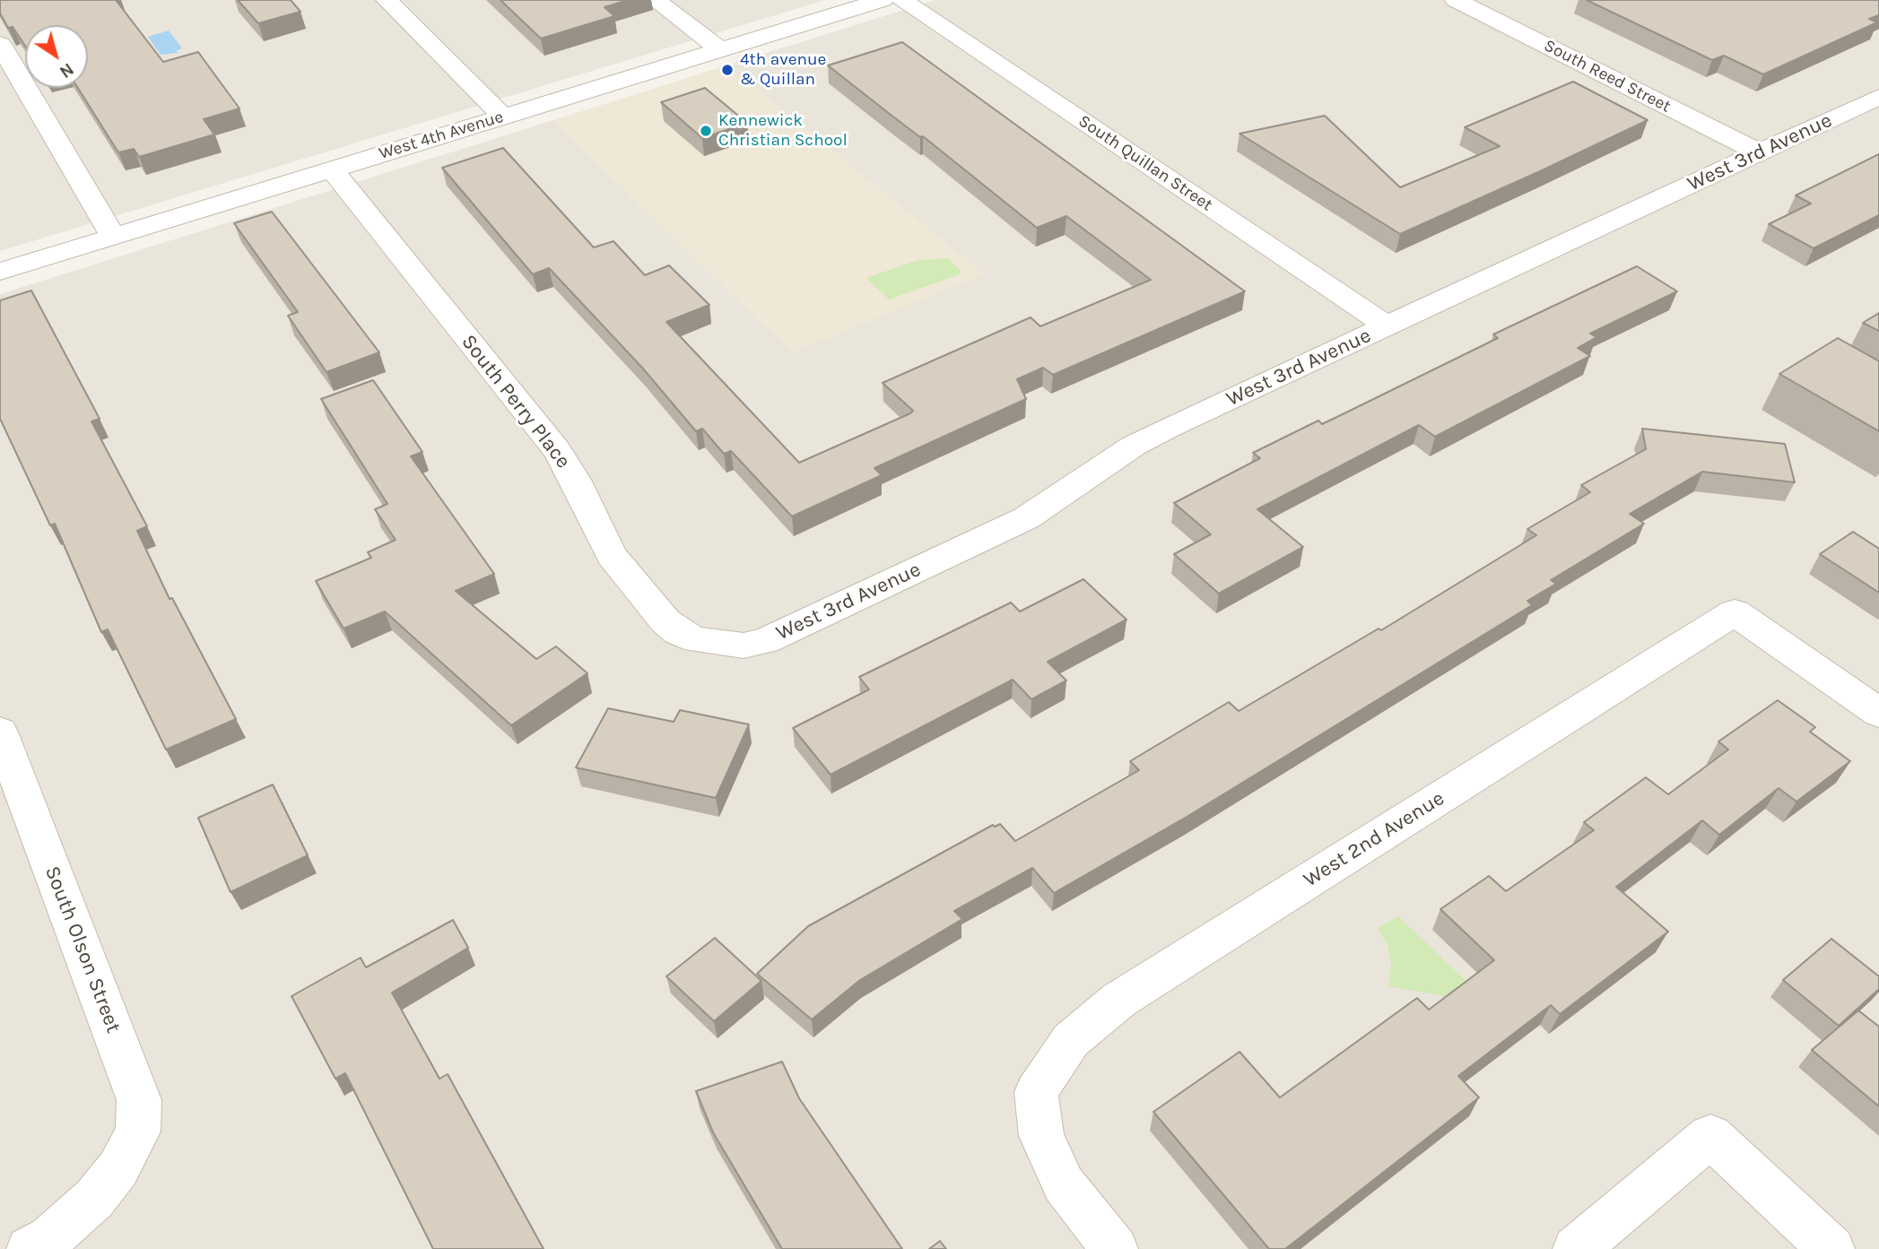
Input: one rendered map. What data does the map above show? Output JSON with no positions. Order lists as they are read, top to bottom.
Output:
{
  "streets": {
    "street": [
      "South Reed Street",
      "West 4th Avenue",
      "West 3rd Avenue",
      "South Quillan Street",
      "South Perry Place",
      "West 2nd Avenue",
      "South Olson Street"
    ]
  },
  "crossings": [
    ["South Reed Street", "West 3rd Avenue"],
    ["West 4th Avenue", "South Perry Place"],
    ["West 3rd Avenue", "South Quillan Street"],
    ["West 3rd Avenue", "South Perry Place"]
  ],
  "places": ["4th avenue & Quillan", "Kennewick Christian School"],
  "north": "bottom right"
}
